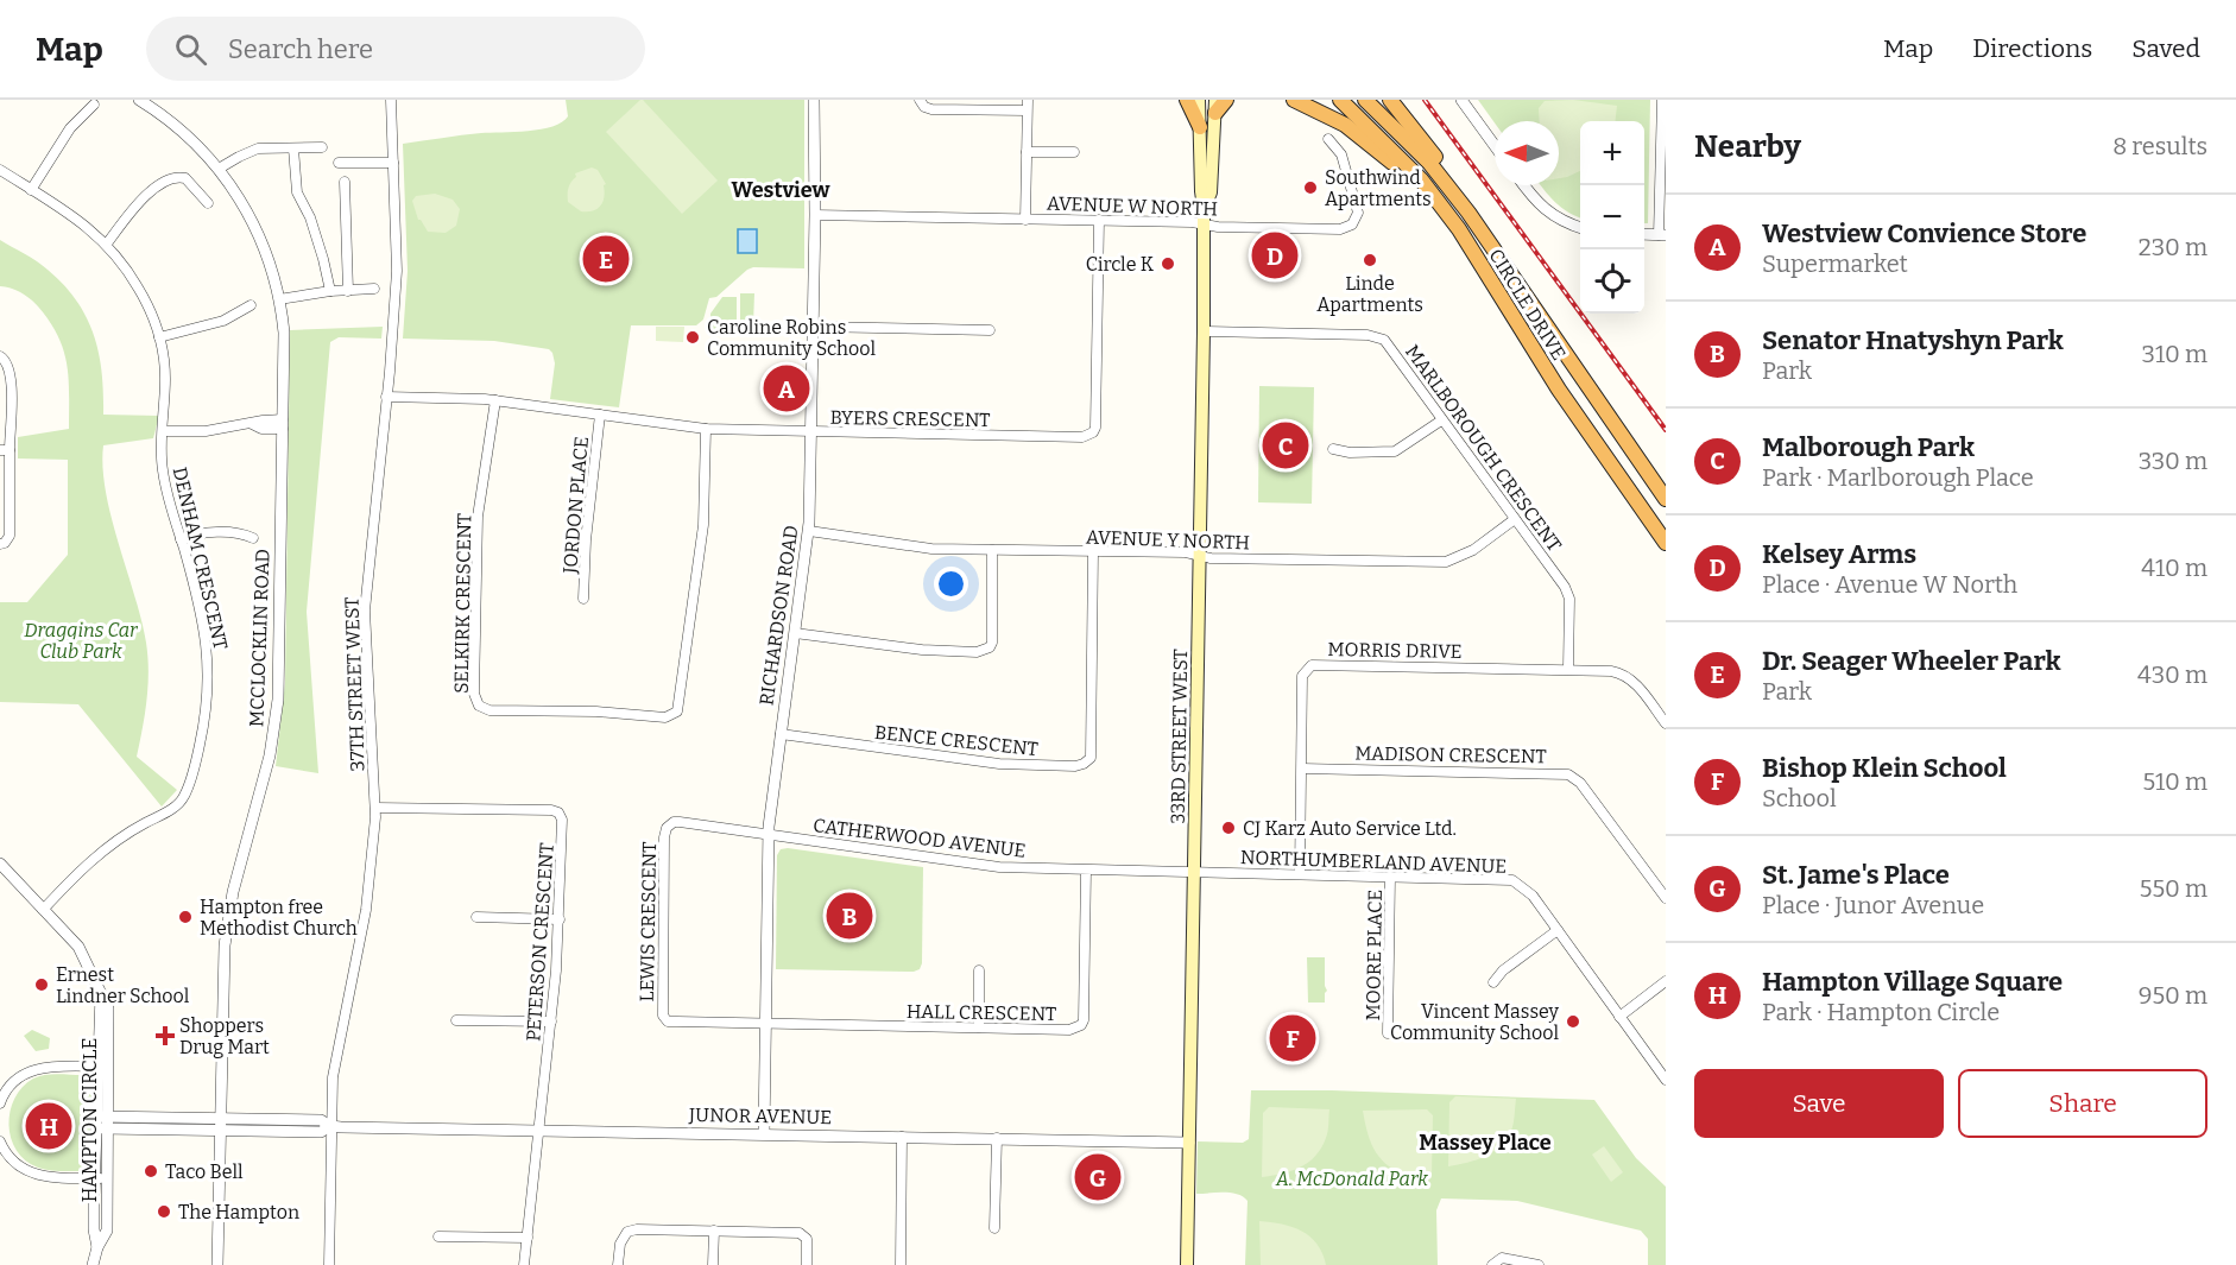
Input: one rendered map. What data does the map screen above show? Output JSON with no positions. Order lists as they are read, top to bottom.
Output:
{
  "streets": {
    "highway": ["CIRCLE DRIVE"],
    "main road": ["33RD STREET WEST"],
    "street": [
      "AVENUE W NORTH",
      "BYERS CRESCENT",
      "MARLBOROUGH CRESCENT",
      "JORDON PLACE",
      "AVENUE Y NORTH",
      "DENHAM CRESCENT",
      "SELKIRK CRESCENT",
      "RICHARDSON ROAD",
      "MCCLOCKLIN ROAD",
      "MORRIS DRIVE",
      "37TH STREET WEST",
      "BENCE CRESCENT",
      "MADISON CRESCENT",
      "CATHERWOOD AVENUE",
      "NORTHUMBERLAND AVENUE",
      "LEWIS CRESCENT",
      "PETERSON CRESCENT",
      "MOORE PLACE",
      "HALL CRESCENT",
      "JUNOR AVENUE",
      "HAMPTON CIRCLE"
    ]
  },
  "crossings": [
    ["AVENUE W NORTH", "BYERS CRESCENT"],
    ["AVENUE W NORTH", "RICHARDSON ROAD"],
    ["AVENUE W NORTH", "33RD STREET WEST"],
    ["BYERS CRESCENT", "JORDON PLACE"],
    ["BYERS CRESCENT", "SELKIRK CRESCENT"],
    ["BYERS CRESCENT", "RICHARDSON ROAD"],
    ["BYERS CRESCENT", "37TH STREET WEST"],
    ["MARLBOROUGH CRESCENT", "AVENUE Y NORTH"],
    ["MARLBOROUGH CRESCENT", "MORRIS DRIVE"],
    ["MARLBOROUGH CRESCENT", "33RD STREET WEST"],
    ["AVENUE Y NORTH", "RICHARDSON ROAD"],
    ["AVENUE Y NORTH", "33RD STREET WEST"],
    ["AVENUE Y NORTH", "BENCE CRESCENT"],
    ["DENHAM CRESCENT", "HAMPTON CIRCLE"],
    ["RICHARDSON ROAD", "BENCE CRESCENT"],
    ["RICHARDSON ROAD", "CATHERWOOD AVENUE"],
    ["RICHARDSON ROAD", "LEWIS CRESCENT"],
    ["RICHARDSON ROAD", "HALL CRESCENT"],
    ["RICHARDSON ROAD", "JUNOR AVENUE"],
    ["MCCLOCKLIN ROAD", "JUNOR AVENUE"],
    ["MORRIS DRIVE", "MADISON CRESCENT"],
    ["MORRIS DRIVE", "NORTHUMBERLAND AVENUE"],
    ["37TH STREET WEST", "PETERSON CRESCENT"],
    ["37TH STREET WEST", "JUNOR AVENUE"],
    ["33RD STREET WEST", "CATHERWOOD AVENUE"],
    ["33RD STREET WEST", "NORTHUMBERLAND AVENUE"],
    ["33RD STREET WEST", "JUNOR AVENUE"],
    ["CATHERWOOD AVENUE", "NORTHUMBERLAND AVENUE"],
    ["CATHERWOOD AVENUE", "LEWIS CRESCENT"],
    ["CATHERWOOD AVENUE", "HALL CRESCENT"],
    ["NORTHUMBERLAND AVENUE", "MOORE PLACE"],
    ["LEWIS CRESCENT", "HALL CRESCENT"],
    ["PETERSON CRESCENT", "JUNOR AVENUE"],
    ["JUNOR AVENUE", "HAMPTON CIRCLE"]
  ],
  "districts": ["Westview", "Massey Place"],
  "parks": ["Draggins Car Club Park", "A. McDonald Park"],
  "places": {
    "other": [
      "Southwind Apartments",
      "Linde Apartments",
      "Circle K",
      "Caroline Robins Community School",
      "CJ Karz Auto Service Ltd.",
      "Hampton free Methodist Church",
      "Ernest Lindner School",
      "Vincent Massey Community School",
      "Taco Bell",
      "The Hampton"
    ],
    "health": ["Shoppers Drug Mart"]
  },
  "north": "left",
  "page": {
    "header": "Map",
    "search": "Search here",
    "nav": ["Map", "Directions", "Saved"],
    "heading": ["Nearby", "8 results"],
    "map_buttons": ["+", "−"],
    "list": [
      {
        "mark": "A",
        "name": "Westview Convience Store",
        "note": "Supermarket",
        "value": "230 m"
      },
      {
        "mark": "B",
        "name": "Senator Hnatyshyn Park",
        "note": "Park",
        "value": "310 m"
      },
      {
        "mark": "C",
        "name": "Malborough Park",
        "note": "Park · Marlborough Place",
        "value": "330 m"
      },
      {
        "mark": "D",
        "name": "Kelsey Arms",
        "note": "Place · Avenue W North",
        "value": "410 m"
      },
      {
        "mark": "E",
        "name": "Dr. Seager Wheeler Park",
        "note": "Park",
        "value": "430 m"
      },
      {
        "mark": "F",
        "name": "Bishop Klein School",
        "note": "School",
        "value": "510 m"
      },
      {
        "mark": "G",
        "name": "St. Jame's Place",
        "note": "Place · Junor Avenue",
        "value": "550 m"
      },
      {
        "mark": "H",
        "name": "Hampton Village Square",
        "note": "Park · Hampton Circle",
        "value": "950 m"
      }
    ],
    "pins": [
      "D",
      "E",
      "A",
      "C",
      "B",
      "F",
      "H",
      "G"
    ],
    "buttons": ["Save", "Share"]
  }
}
